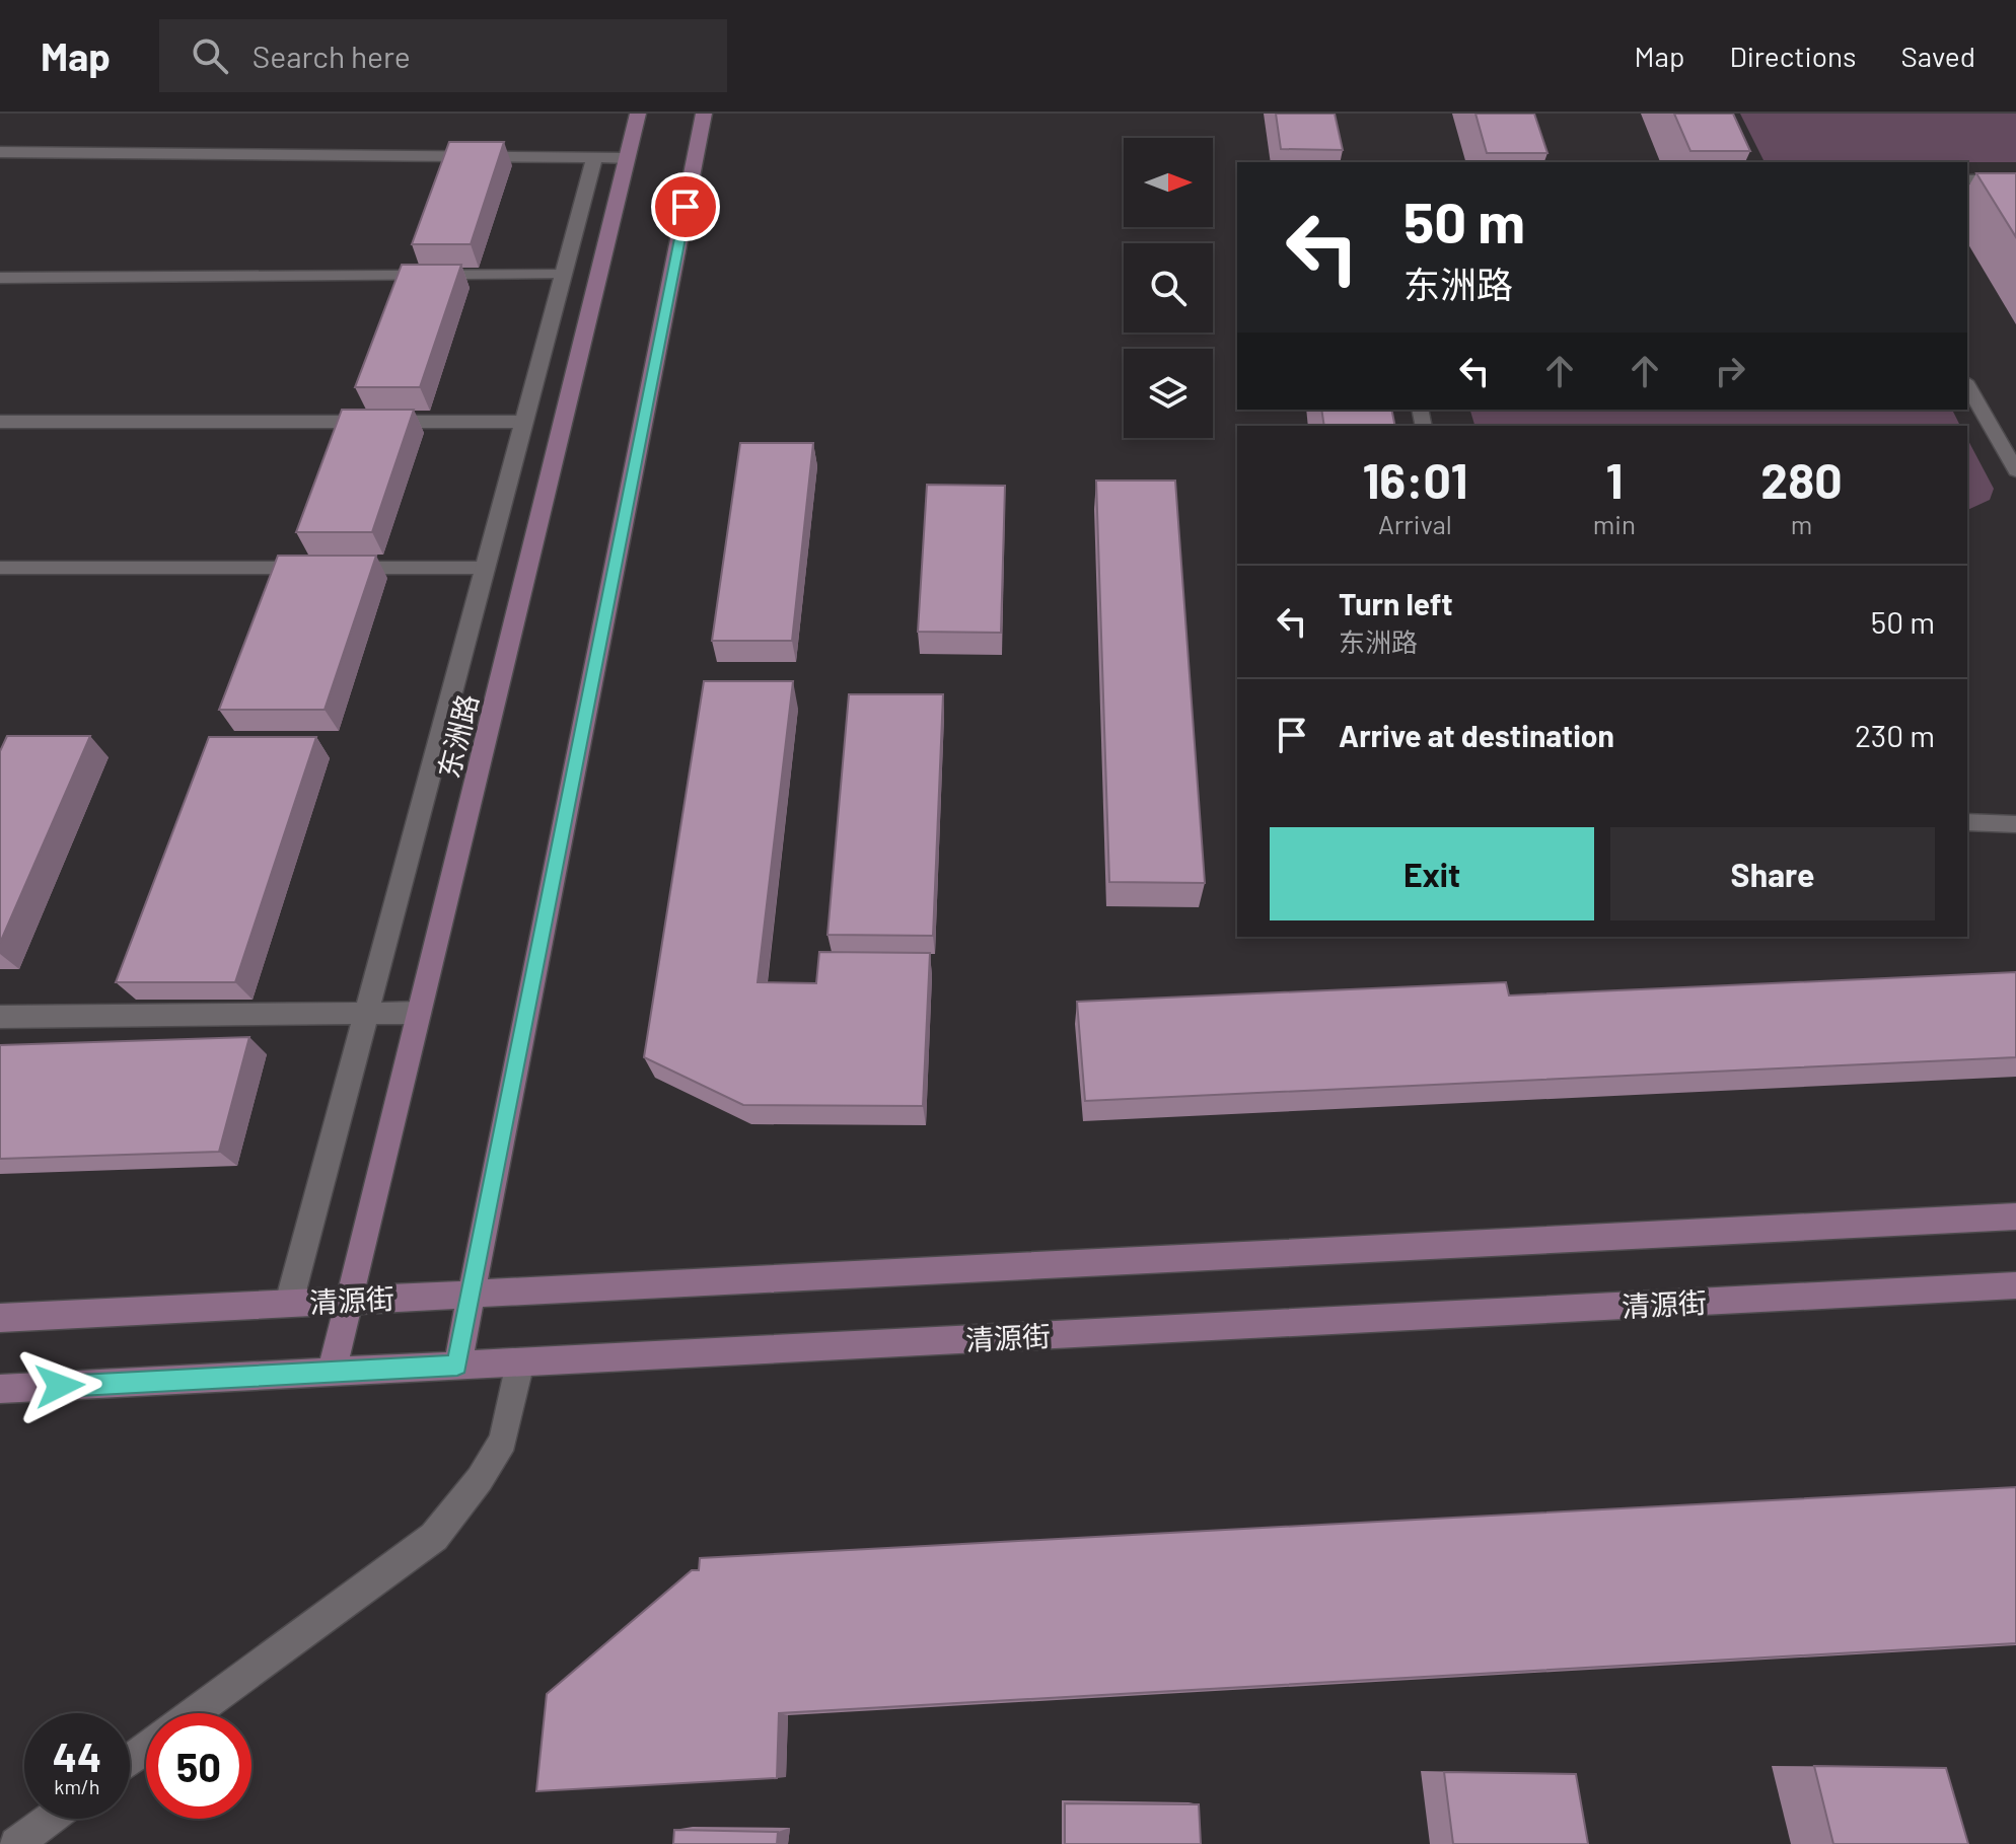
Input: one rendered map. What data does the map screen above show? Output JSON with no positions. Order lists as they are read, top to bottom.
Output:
{
  "streets": {
    "street": ["东洲路", "清源街"]
  },
  "crossings": [
    ["东洲路", "清源街"]
  ],
  "north": "right",
  "page": {
    "header": "Map",
    "search": "Search here",
    "nav": ["Map", "Directions", "Saved"],
    "turn": ["50 m", "东洲路"],
    "eta": [
      "16:01",
      "Arrival",
      "1",
      "min",
      "280",
      "m"
    ],
    "list": [
      {
        "name": "Turn left",
        "note": "东洲路",
        "value": "50 m"
      },
      {
        "name": "Arrive at destination",
        "value": "230 m"
      }
    ],
    "buttons": ["Exit", "Share"],
    "speed": "44 km/h",
    "limit": "50"
  }
}
